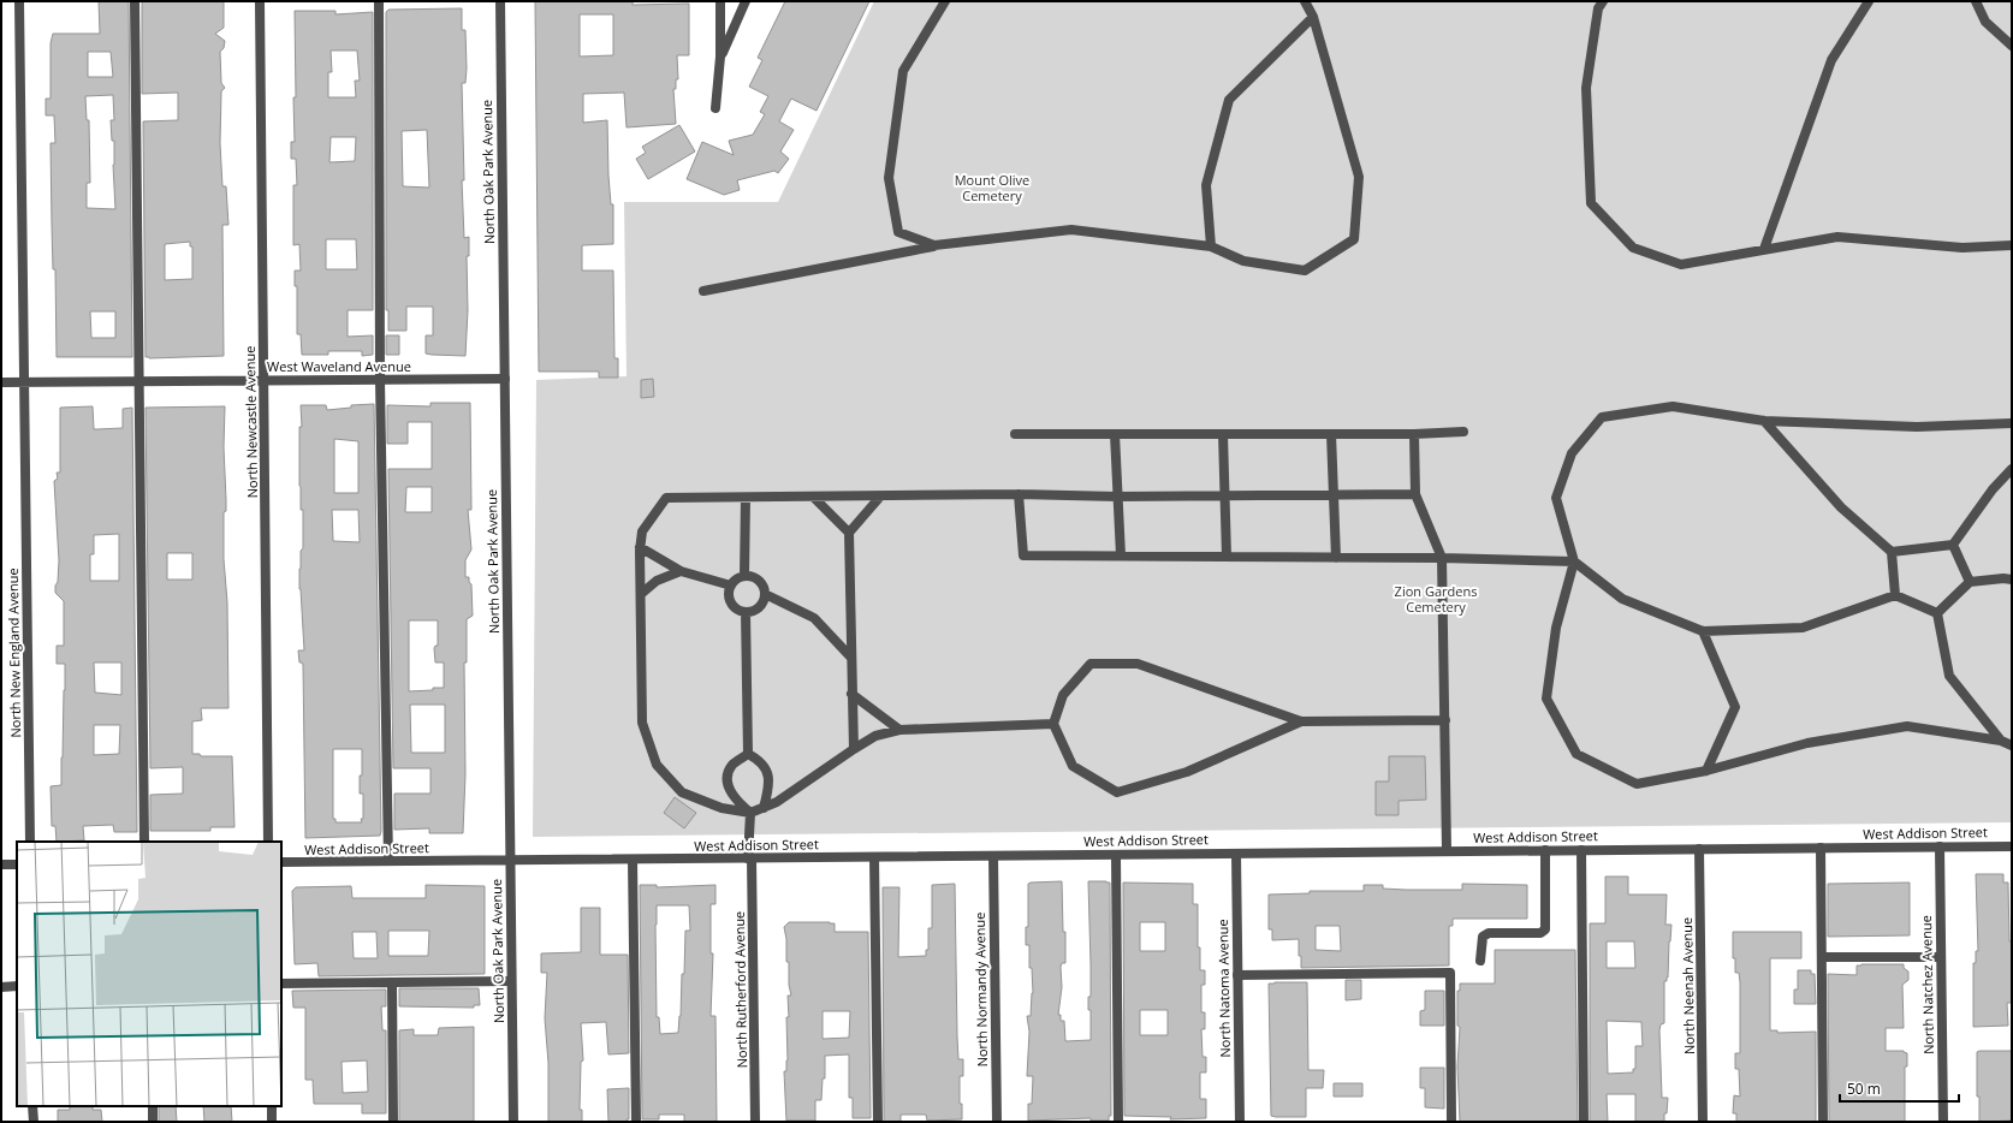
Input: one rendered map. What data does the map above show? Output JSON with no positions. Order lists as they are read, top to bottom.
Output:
{
  "streets": {
    "street": [
      "North Oak Park Avenue",
      "West Waveland Avenue",
      "North Newcastle Avenue",
      "North New England Avenue",
      "West Addison Street",
      "North Natchez Avenue",
      "North Neenah Avenue",
      "North Natoma Avenue",
      "North Rutherford Avenue",
      "North Normandy Avenue"
    ]
  },
  "crossings": [
    ["North Oak Park Avenue", "West Waveland Avenue"],
    ["North Oak Park Avenue", "West Addison Street"],
    ["West Waveland Avenue", "North Newcastle Avenue"],
    ["West Waveland Avenue", "North New England Avenue"],
    ["West Addison Street", "North Natchez Avenue"],
    ["West Addison Street", "North Neenah Avenue"],
    ["West Addison Street", "North Natoma Avenue"],
    ["West Addison Street", "North Rutherford Avenue"],
    ["West Addison Street", "North Normandy Avenue"]
  ],
  "parks": ["Mount Olive Cemetery", "Zion Gardens Cemetery"],
  "scale_bar": "50 m"
}
